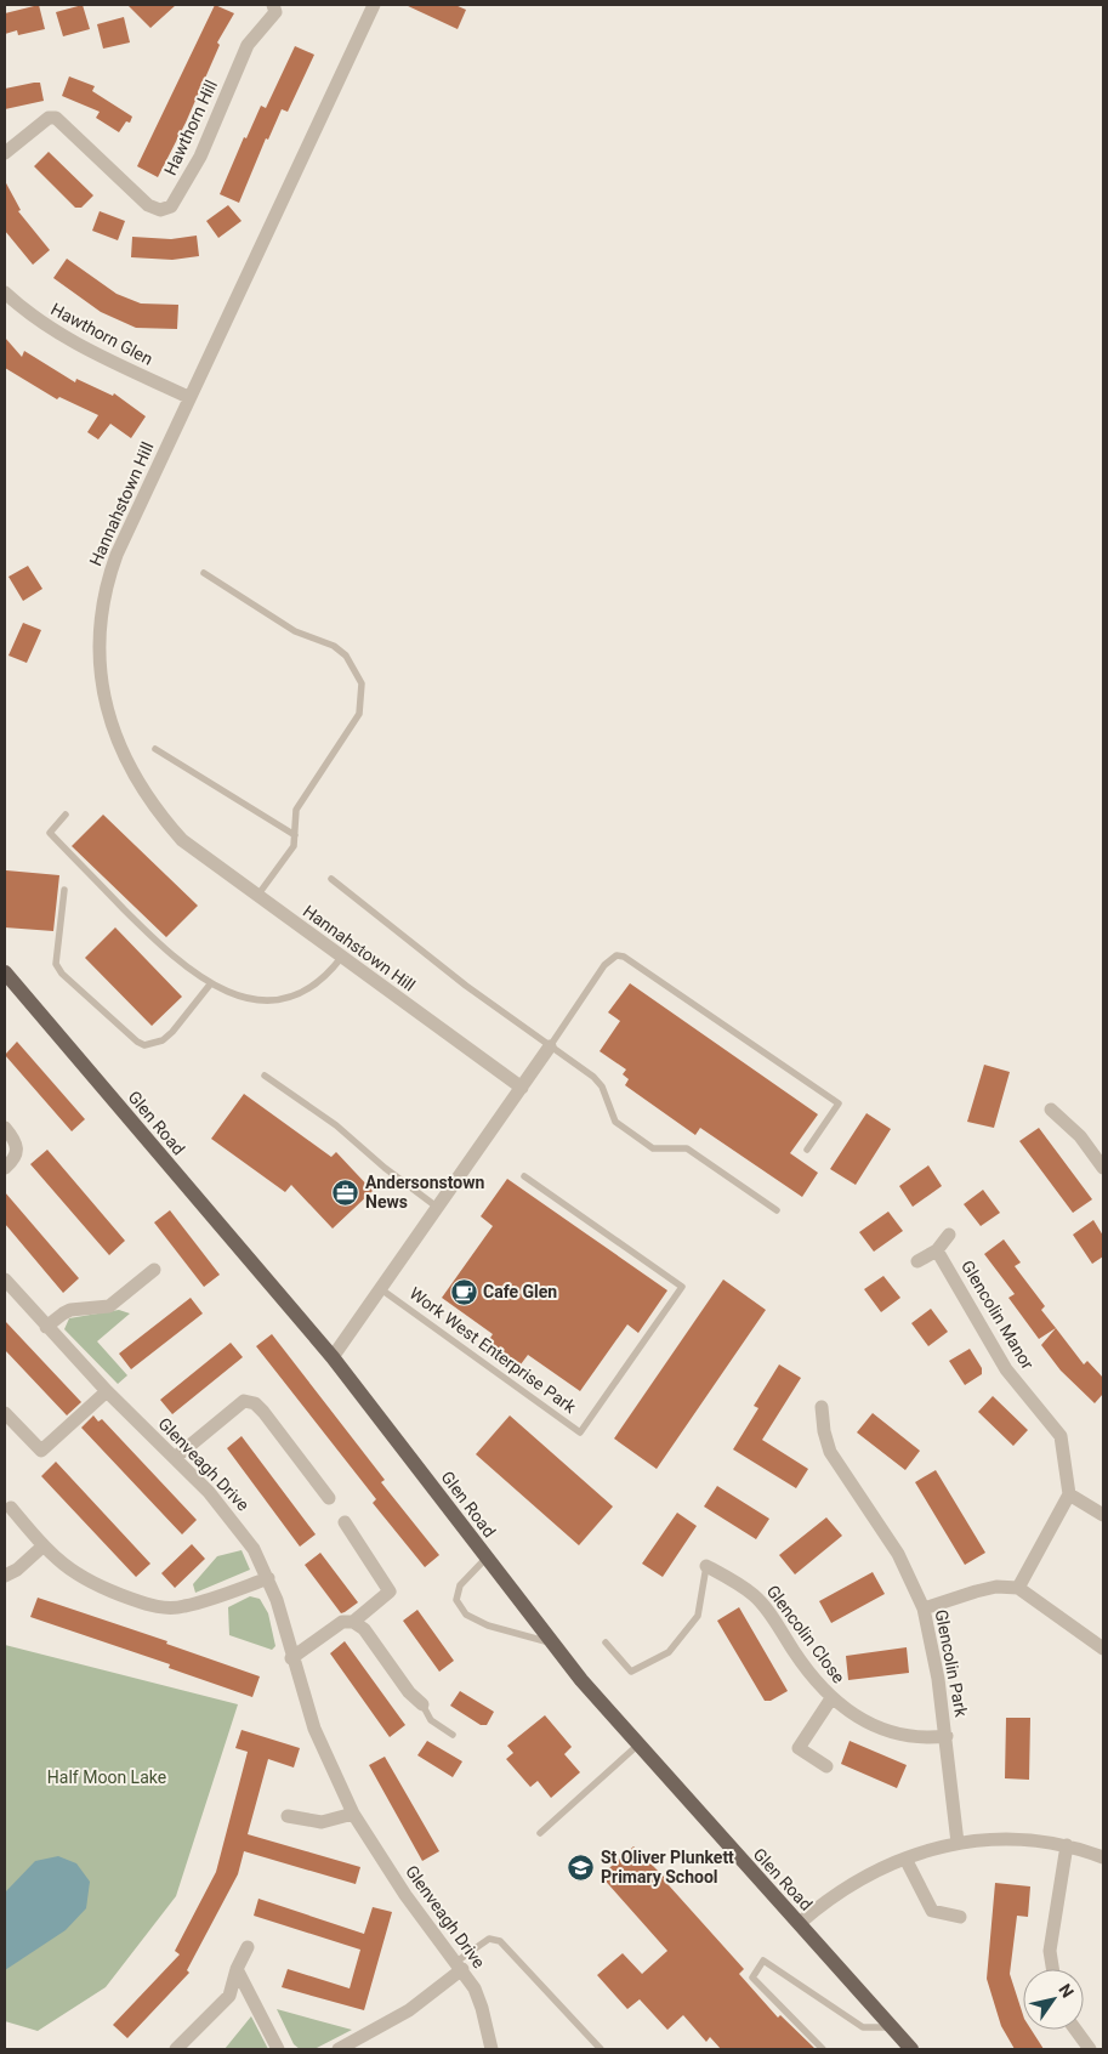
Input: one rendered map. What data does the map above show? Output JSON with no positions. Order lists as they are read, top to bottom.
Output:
{
  "streets": {
    "main road": ["Glen Road"],
    "street": [
      "Hawthorn Hill",
      "Hawthorn Glen",
      "Hannahstown Hill",
      "Glencolin Manor",
      "Glenveagh Drive",
      "Glencolin Close",
      "Glencolin Park"
    ],
    "lane": ["Work West Enterprise Park"]
  },
  "crossings": [
    ["Hawthorn Glen", "Hannahstown Hill"],
    ["Glencolin Close", "Glencolin Park"]
  ],
  "parks": ["Half Moon Lake"],
  "places": {
    "office": ["Andersonstown News"],
    "cafe": ["Cafe Glen"],
    "school or university": ["St Oliver Plunkett Primary School"]
  },
  "north": "top right"
}
